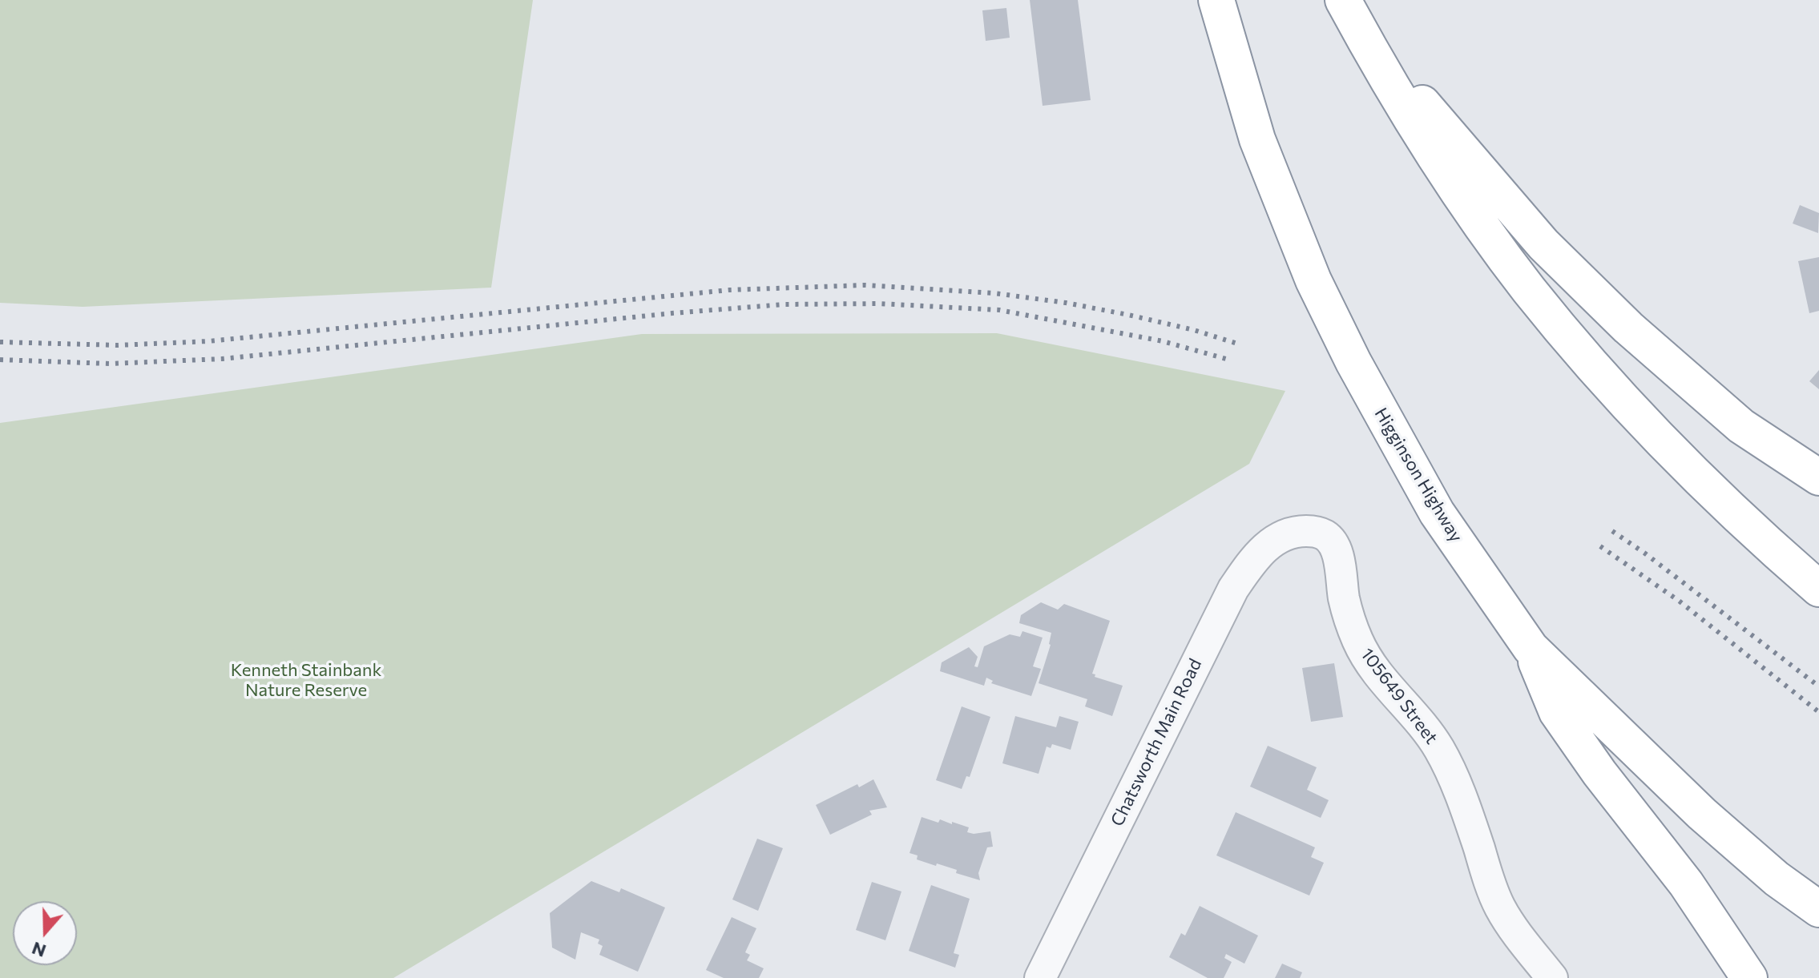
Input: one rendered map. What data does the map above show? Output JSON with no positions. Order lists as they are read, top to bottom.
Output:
{
  "streets": {
    "highway": ["Higginson Highway"],
    "street": ["105649 Street", "Chatsworth Main Road"]
  },
  "crossings": [
    ["105649 Street", "Chatsworth Main Road"]
  ],
  "parks": ["Kenneth Stainbank Nature Reserve"],
  "north": "bottom"
}
